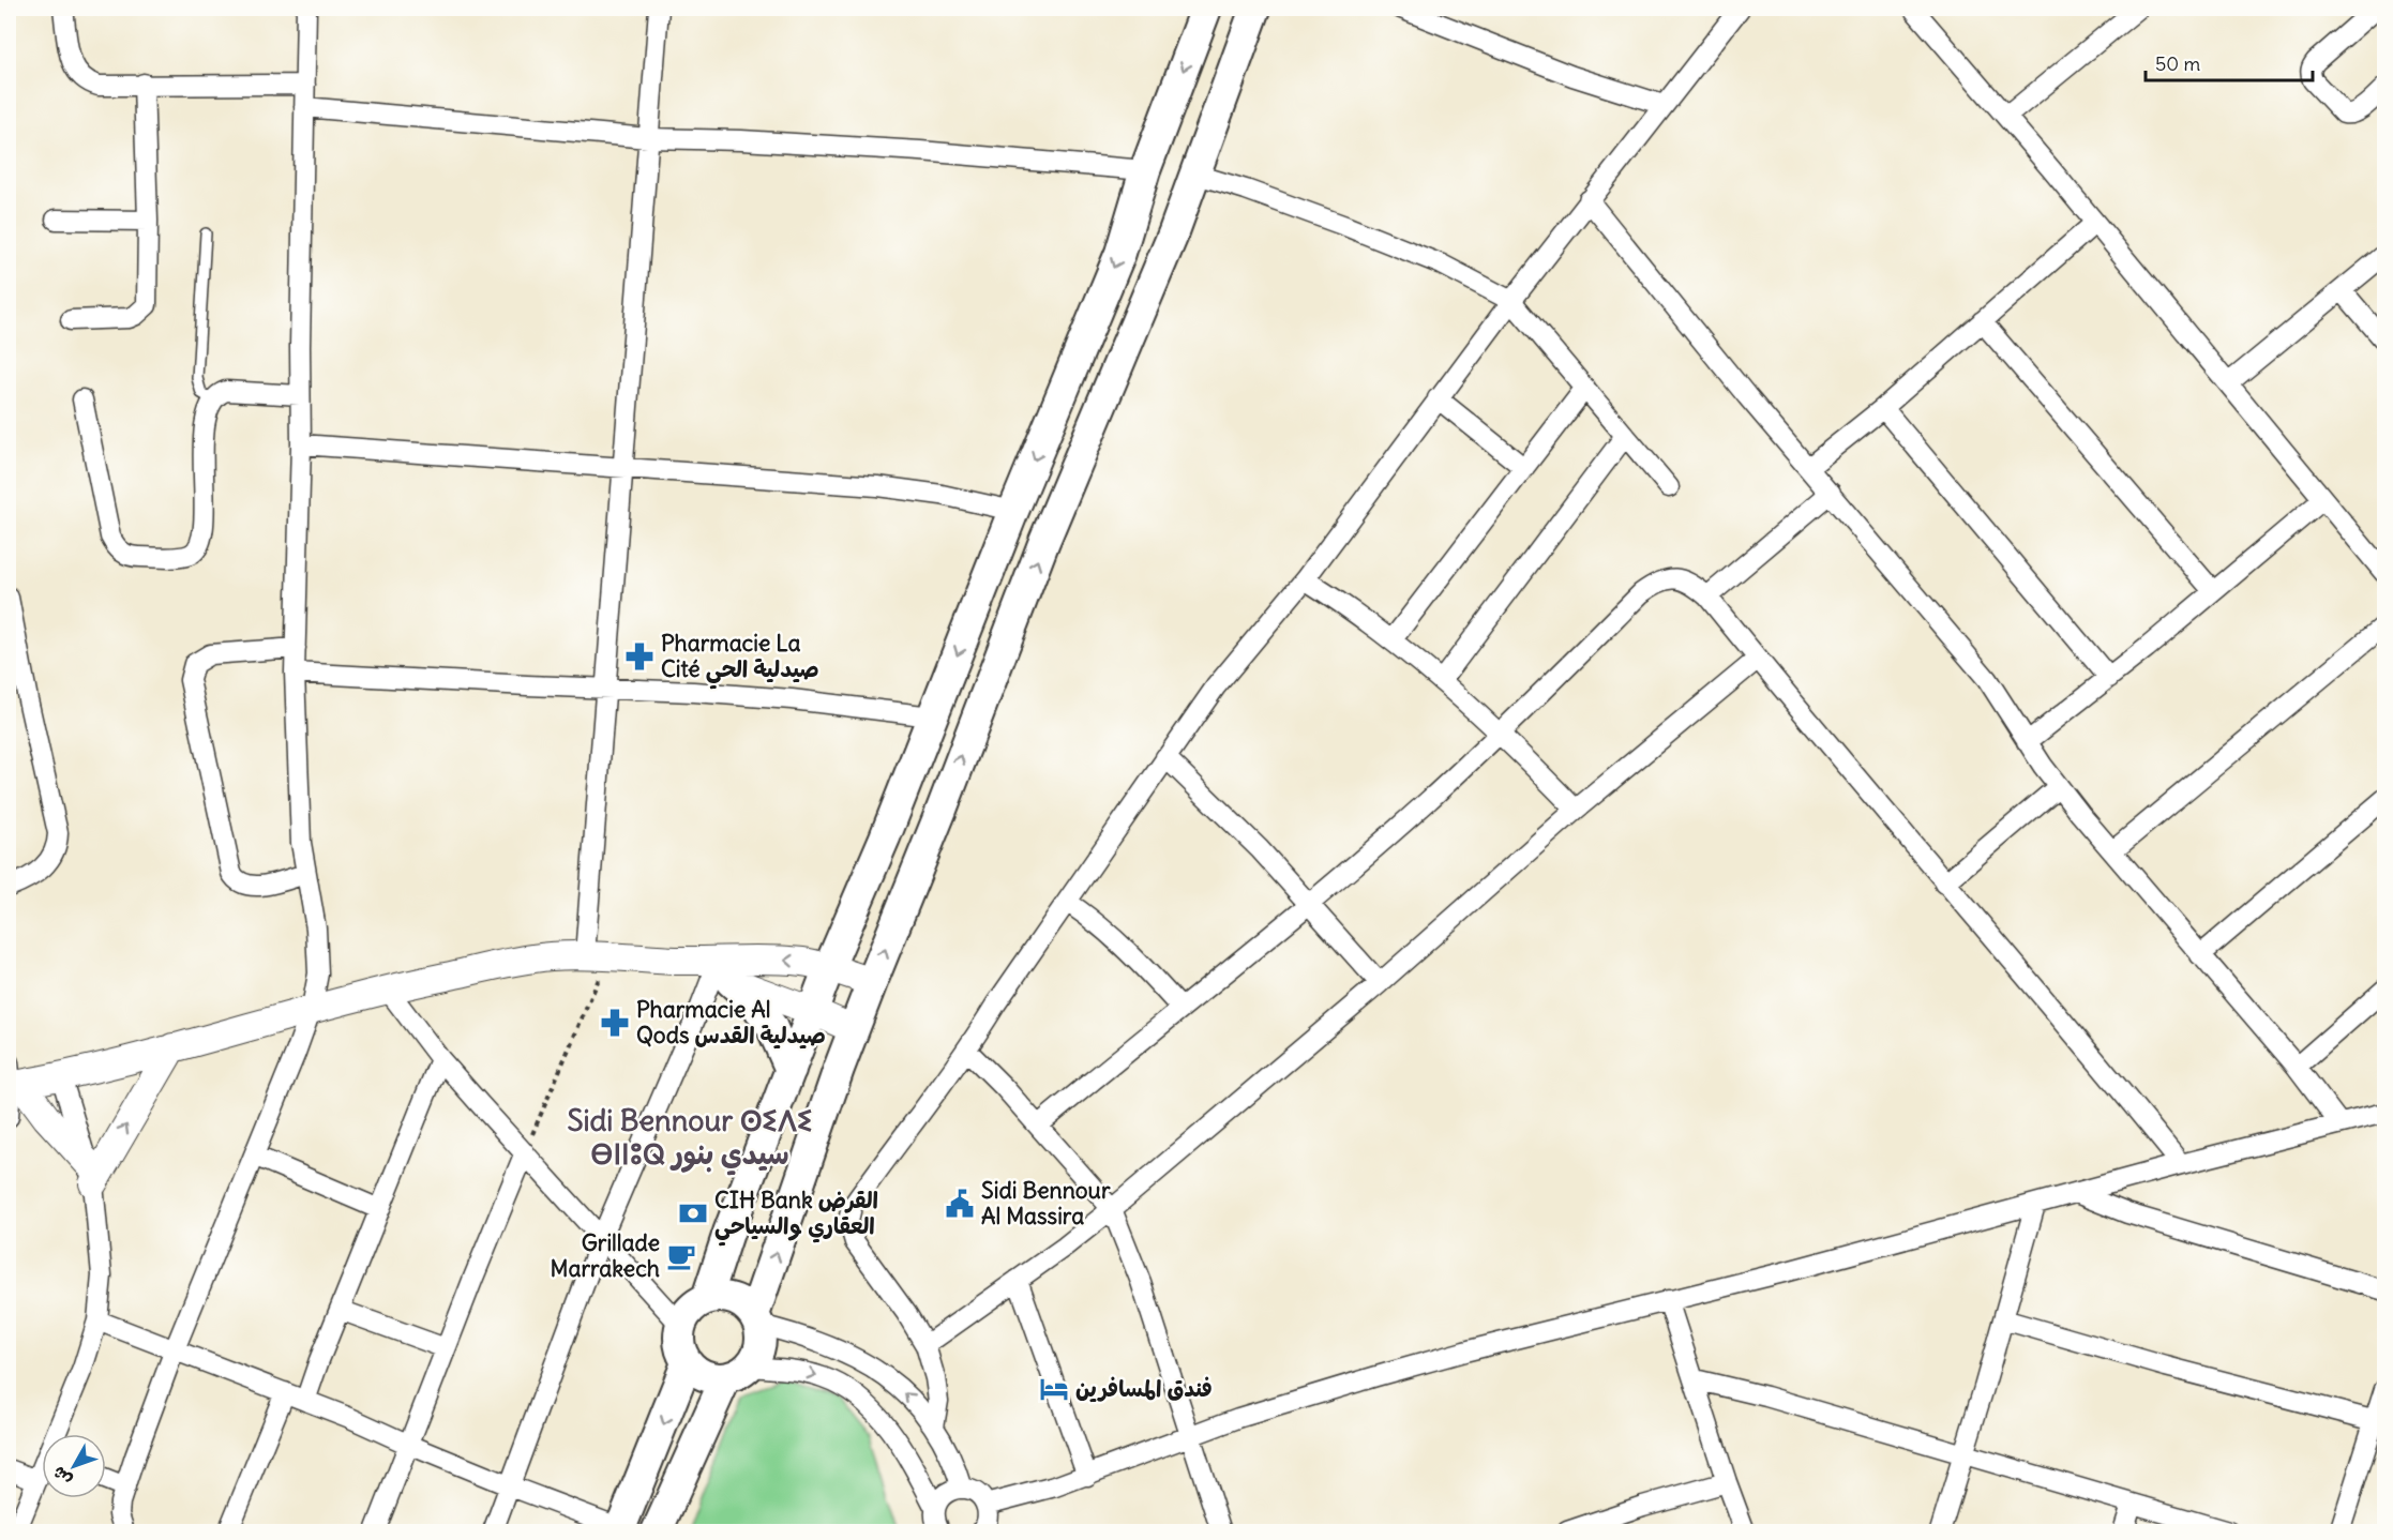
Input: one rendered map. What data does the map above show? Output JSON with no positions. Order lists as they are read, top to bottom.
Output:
{
  "districts": ["Sidi Bennour ⵙⵉⴷⵉ ⴱⵏⵏⵓⵕ سيدي بنور"],
  "places": {
    "pharmacy": ["Pharmacie La Cité صيدلية الحي", "Pharmacie Al Qods صيدلية القدس"],
    "public building": ["Sidi Bennour Al Massira"],
    "bank": ["CIH Bank القرض العقاري والسياحي"],
    "cafe": ["Grillade Marrakech"],
    "hotel": ["فندق المسافرين"]
  },
  "scale_bar": "50 m",
  "north": "bottom left"
}
